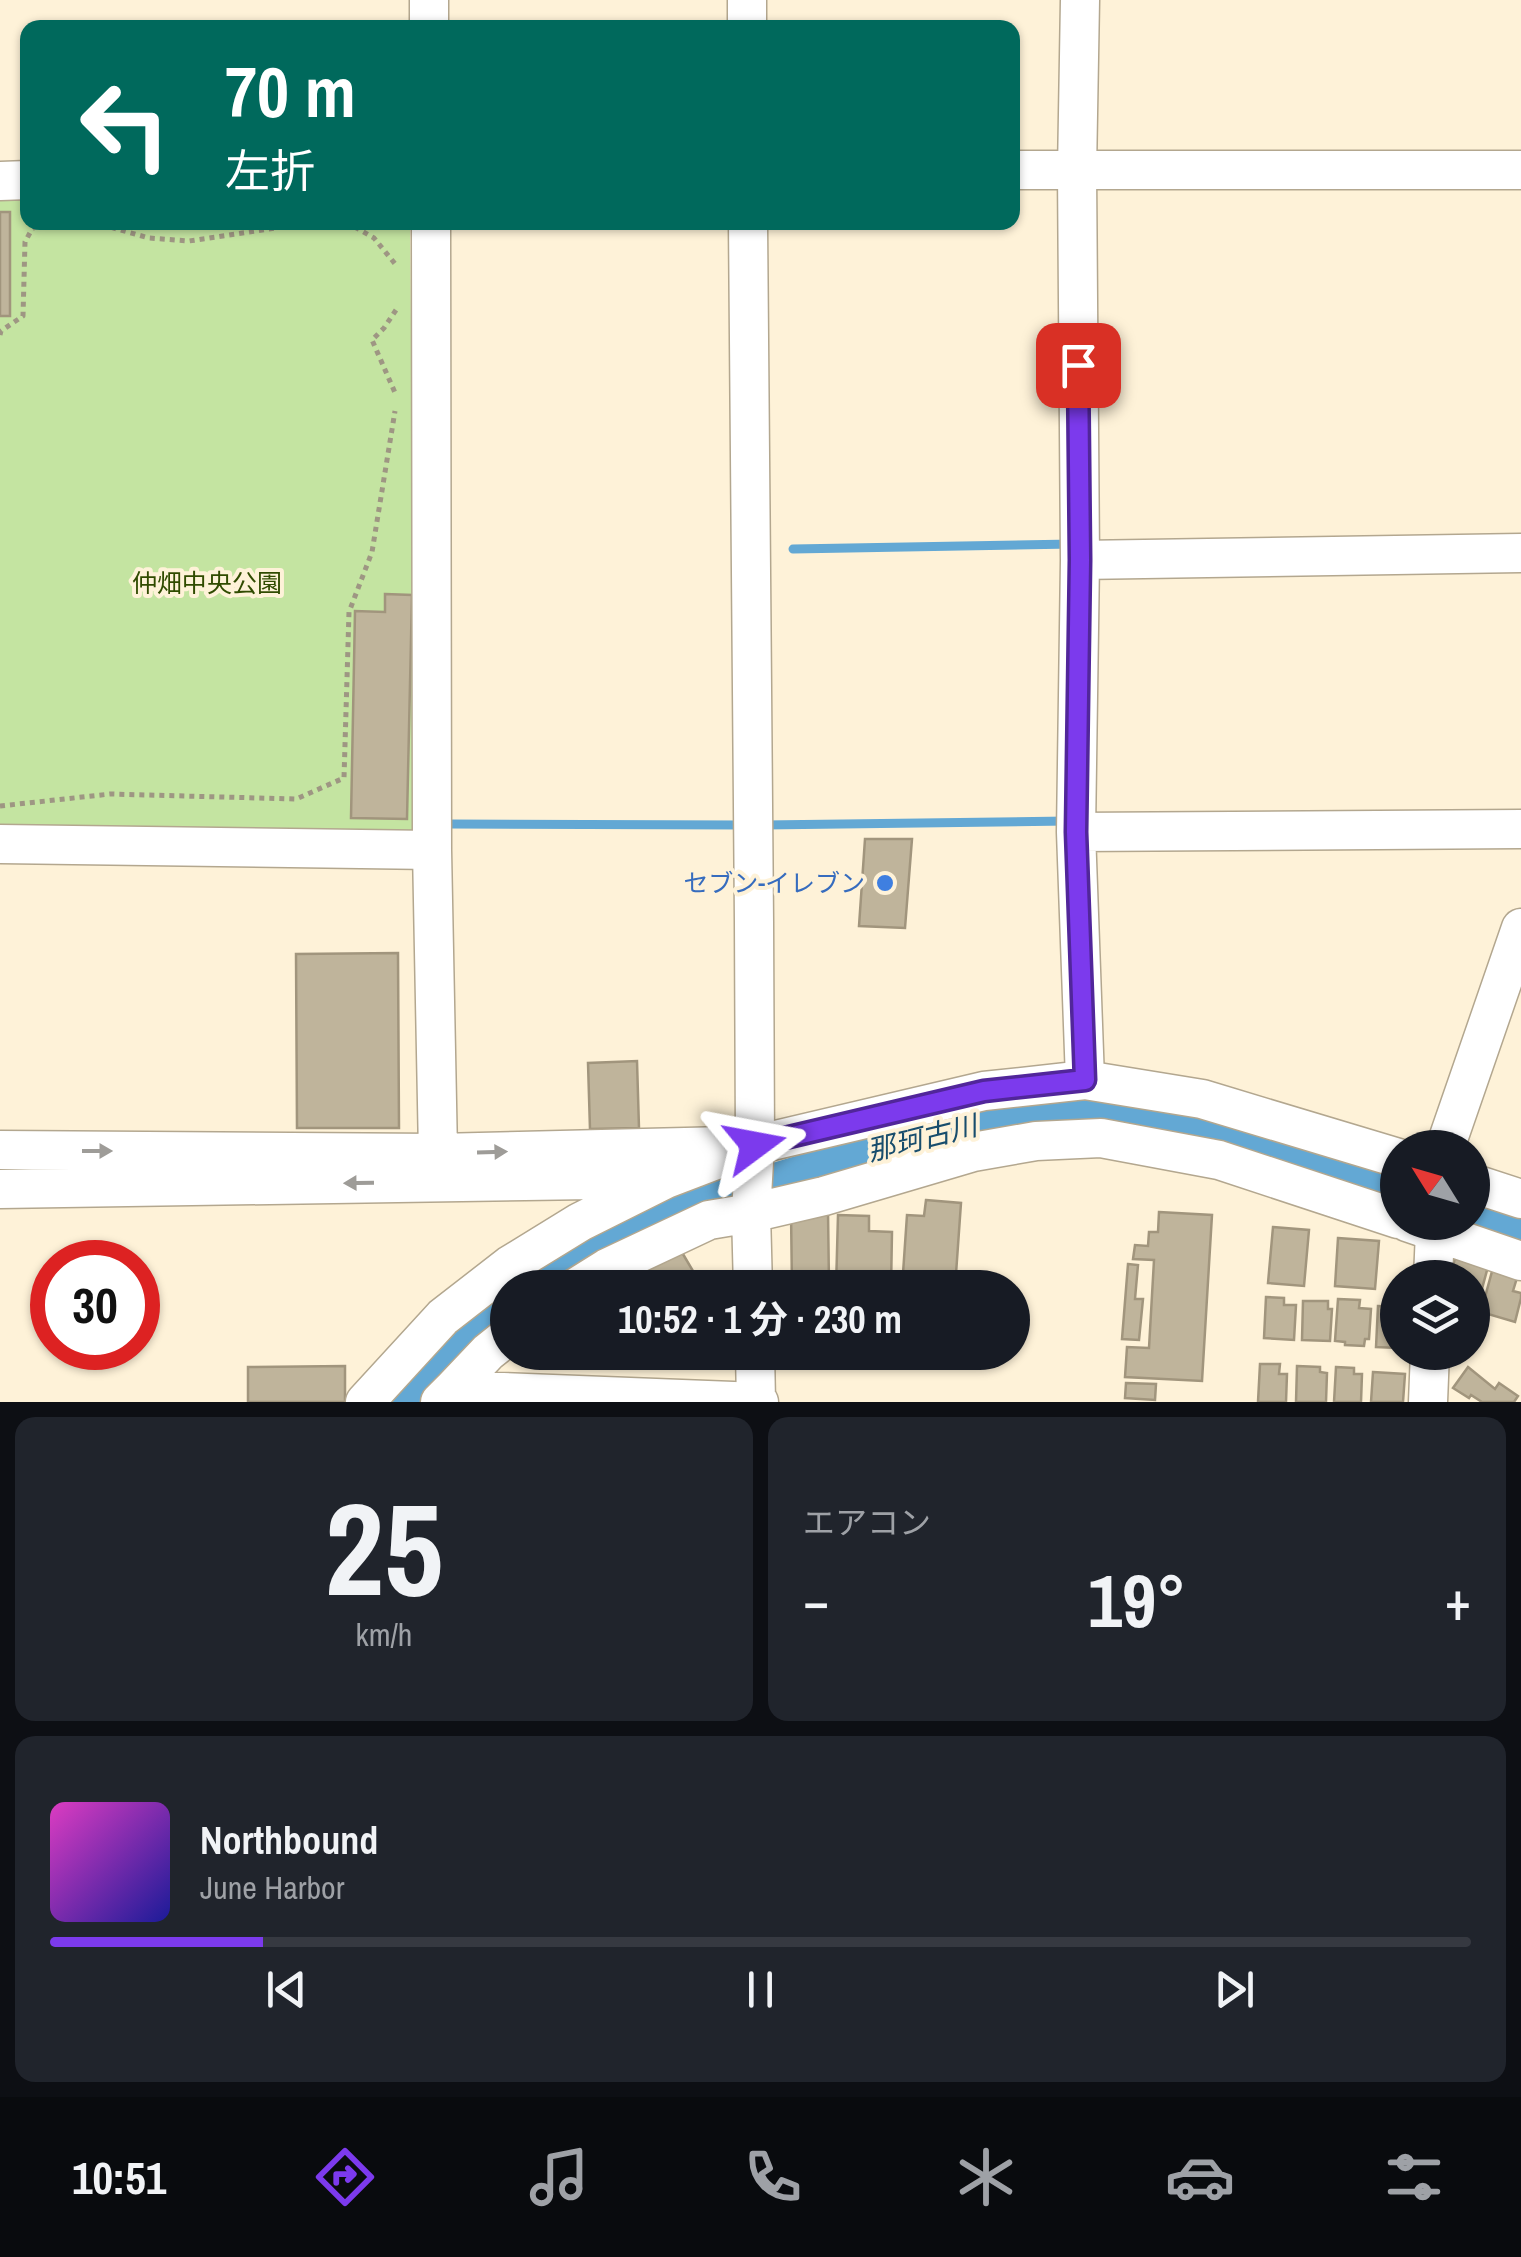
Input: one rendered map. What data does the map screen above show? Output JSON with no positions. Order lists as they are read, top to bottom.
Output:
{
  "water": ["那珂古川"],
  "parks": ["仲畑中央公園"],
  "places": ["セブン-イレブン"],
  "north": "top left",
  "page": {
    "turn": ["70 m", "左折"],
    "limit": "30",
    "trip": "10:52 · 1 分 · 230 m",
    "tile": [
      ["25", "km/h"],
      "エアコン"
    ],
    "heat": ["−", "19°", "+"],
    "song": ["Northbound", "June Harbor"],
    "tabs": "10:51"
  }
}
